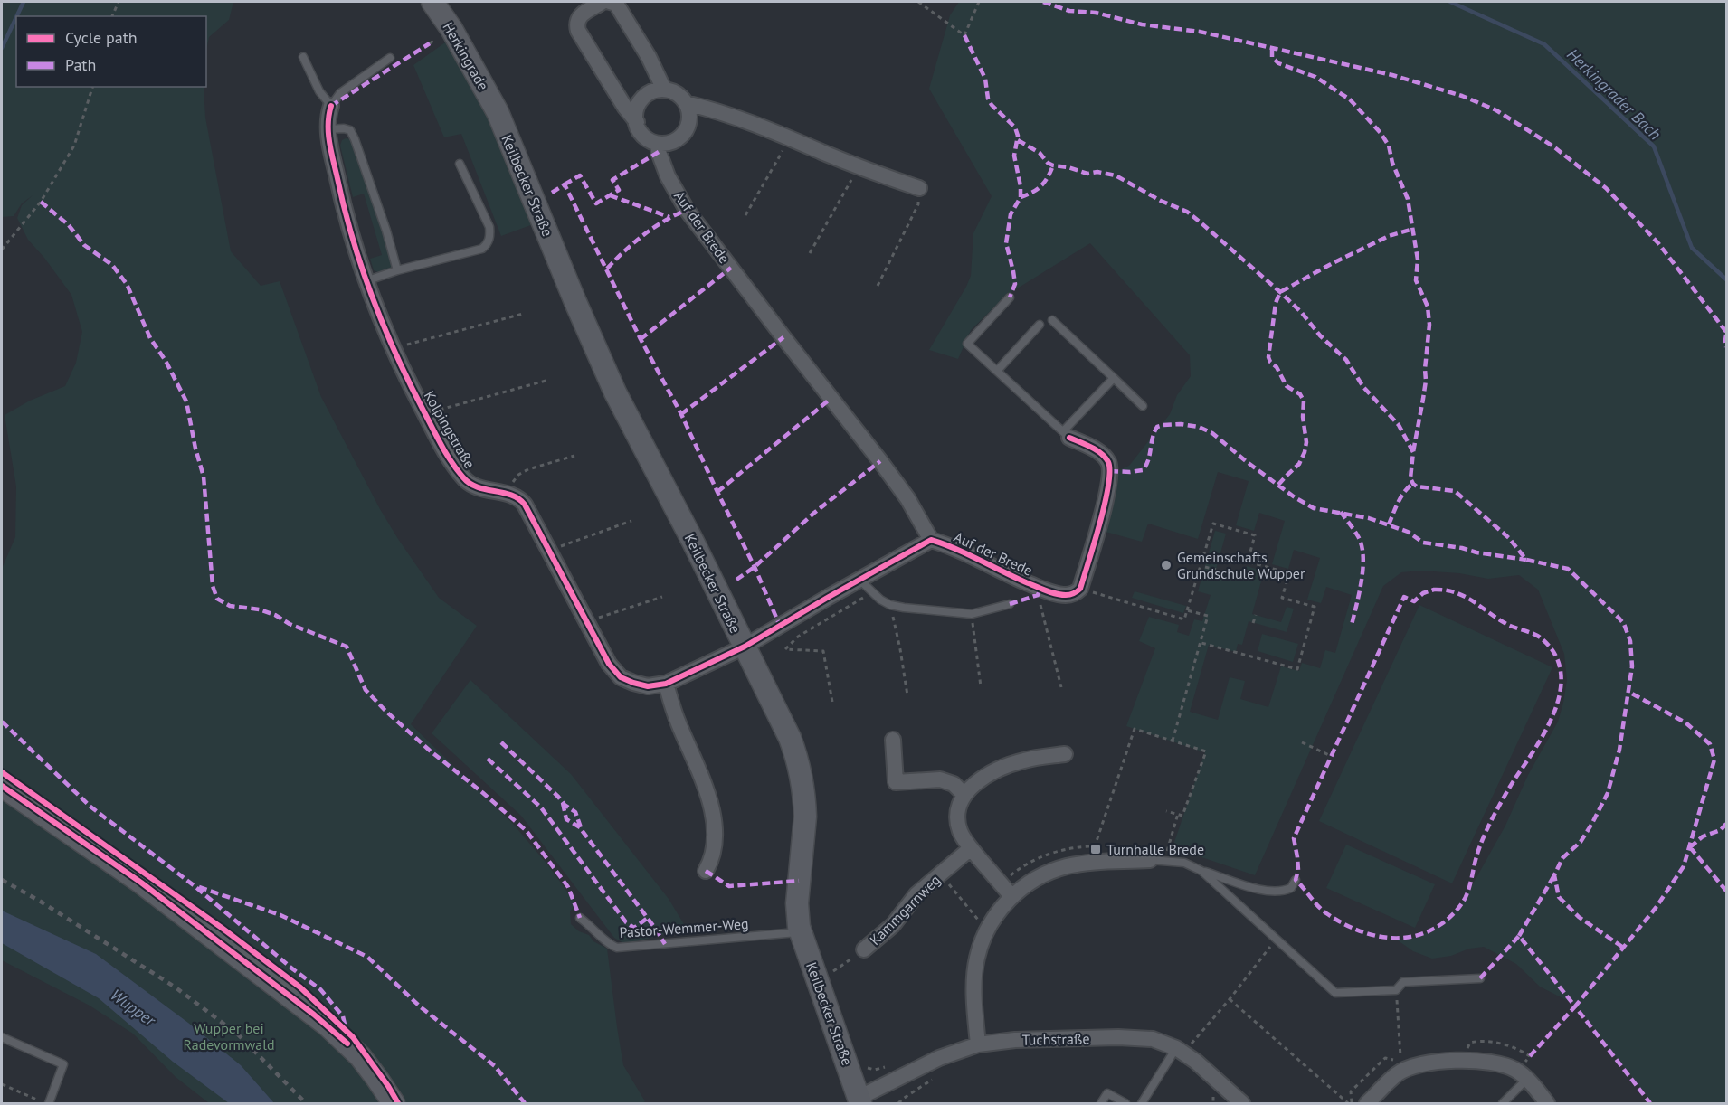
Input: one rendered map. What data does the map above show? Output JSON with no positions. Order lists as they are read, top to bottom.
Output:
{
  "streets": {
    "main road": ["Herkingrade", "Keilbecker Straße"],
    "street": [
      "Auf der Brede",
      "Kolpingstraße",
      "Kammgarnweg",
      "Tuchstraße"
    ],
    "lane": ["Pastor-Wemmer-Weg"]
  },
  "crossings": [
    ["Herkingrade", "Keilbecker Straße"],
    ["Keilbecker Straße", "Auf der Brede"],
    ["Keilbecker Straße", "Kolpingstraße"],
    ["Keilbecker Straße", "Pastor-Wemmer-Weg"],
    ["Keilbecker Straße", "Tuchstraße"],
    ["Auf der Brede", "Kolpingstraße"]
  ],
  "water": ["Herkingrader Bach", "Wupper"],
  "parks": ["Wupper bei Radevormwald"],
  "places": {
    "other": ["Gemeinschafts Grundschule Wupper"],
    "transit": ["Turnhalle Brede"]
  },
  "legend": ["Cycle path", "Path"]
}
